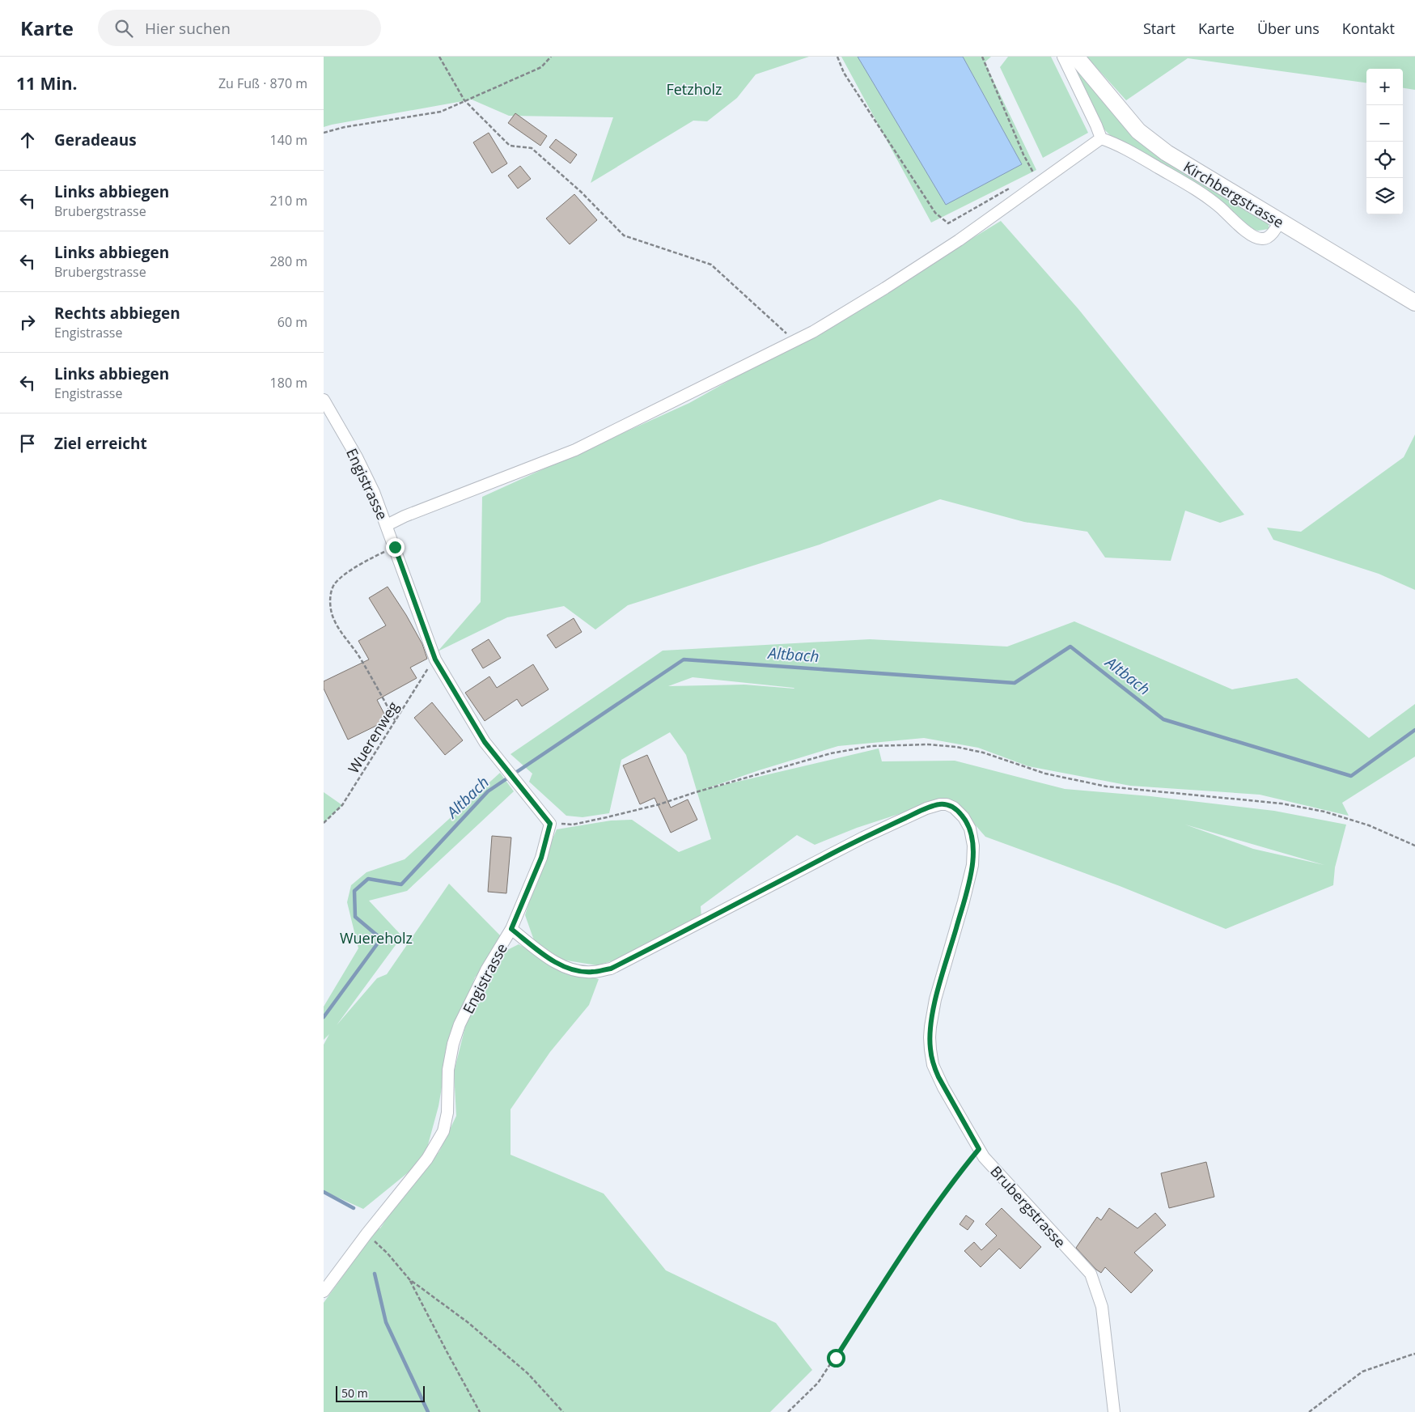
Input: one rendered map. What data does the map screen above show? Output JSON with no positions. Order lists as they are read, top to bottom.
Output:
{
  "streets": {
    "main road": ["Kirchbergstrasse"],
    "street": ["Engistrasse", "Brubergstrasse"],
    "path": ["Wuerenweg"]
  },
  "crossings": [
    ["Engistrasse", "Wuerenweg"],
    ["Engistrasse", "Brubergstrasse"]
  ],
  "water": ["Altbach"],
  "parks": ["Fetzholz", "Wuereholz"],
  "scale_bar": "50 m",
  "page": {
    "header": "Karte",
    "search": "Hier suchen",
    "nav": [
      "Start",
      "Karte",
      "Über uns",
      "Kontakt"
    ],
    "heading": ["11 Min.", "Zu Fuß · 870 m"],
    "map_buttons": ["+", "−"],
    "list": [
      ["Geradeaus", "140 m"],
      ["Links abbiegen", "Brubergstrasse", "210 m"],
      ["Links abbiegen", "Brubergstrasse", "280 m"],
      ["Rechts abbiegen", "Engistrasse", "60 m"],
      ["Links abbiegen", "Engistrasse", "180 m"],
      "Ziel erreicht"
    ],
    "scale": "50 m"
  }
}
